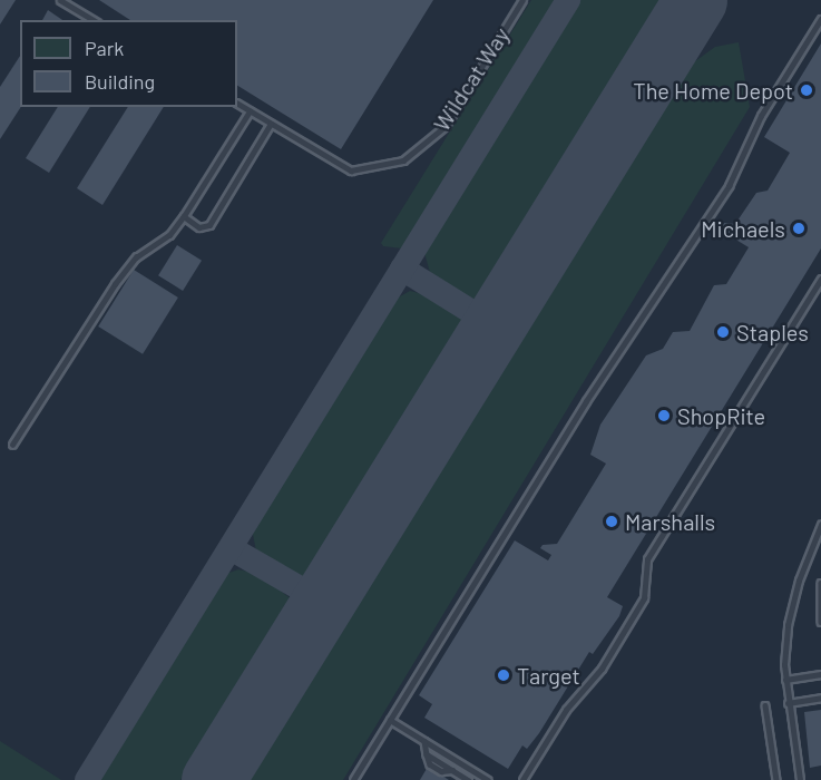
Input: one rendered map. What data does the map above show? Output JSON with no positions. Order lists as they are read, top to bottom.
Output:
{
  "streets": {
    "lane": ["Wildcat Way"]
  },
  "places": [
    "The Home Depot",
    "Michaels",
    "Staples",
    "ShopRite",
    "Marshalls",
    "Target"
  ],
  "legend": ["Park", "Building"]
}
